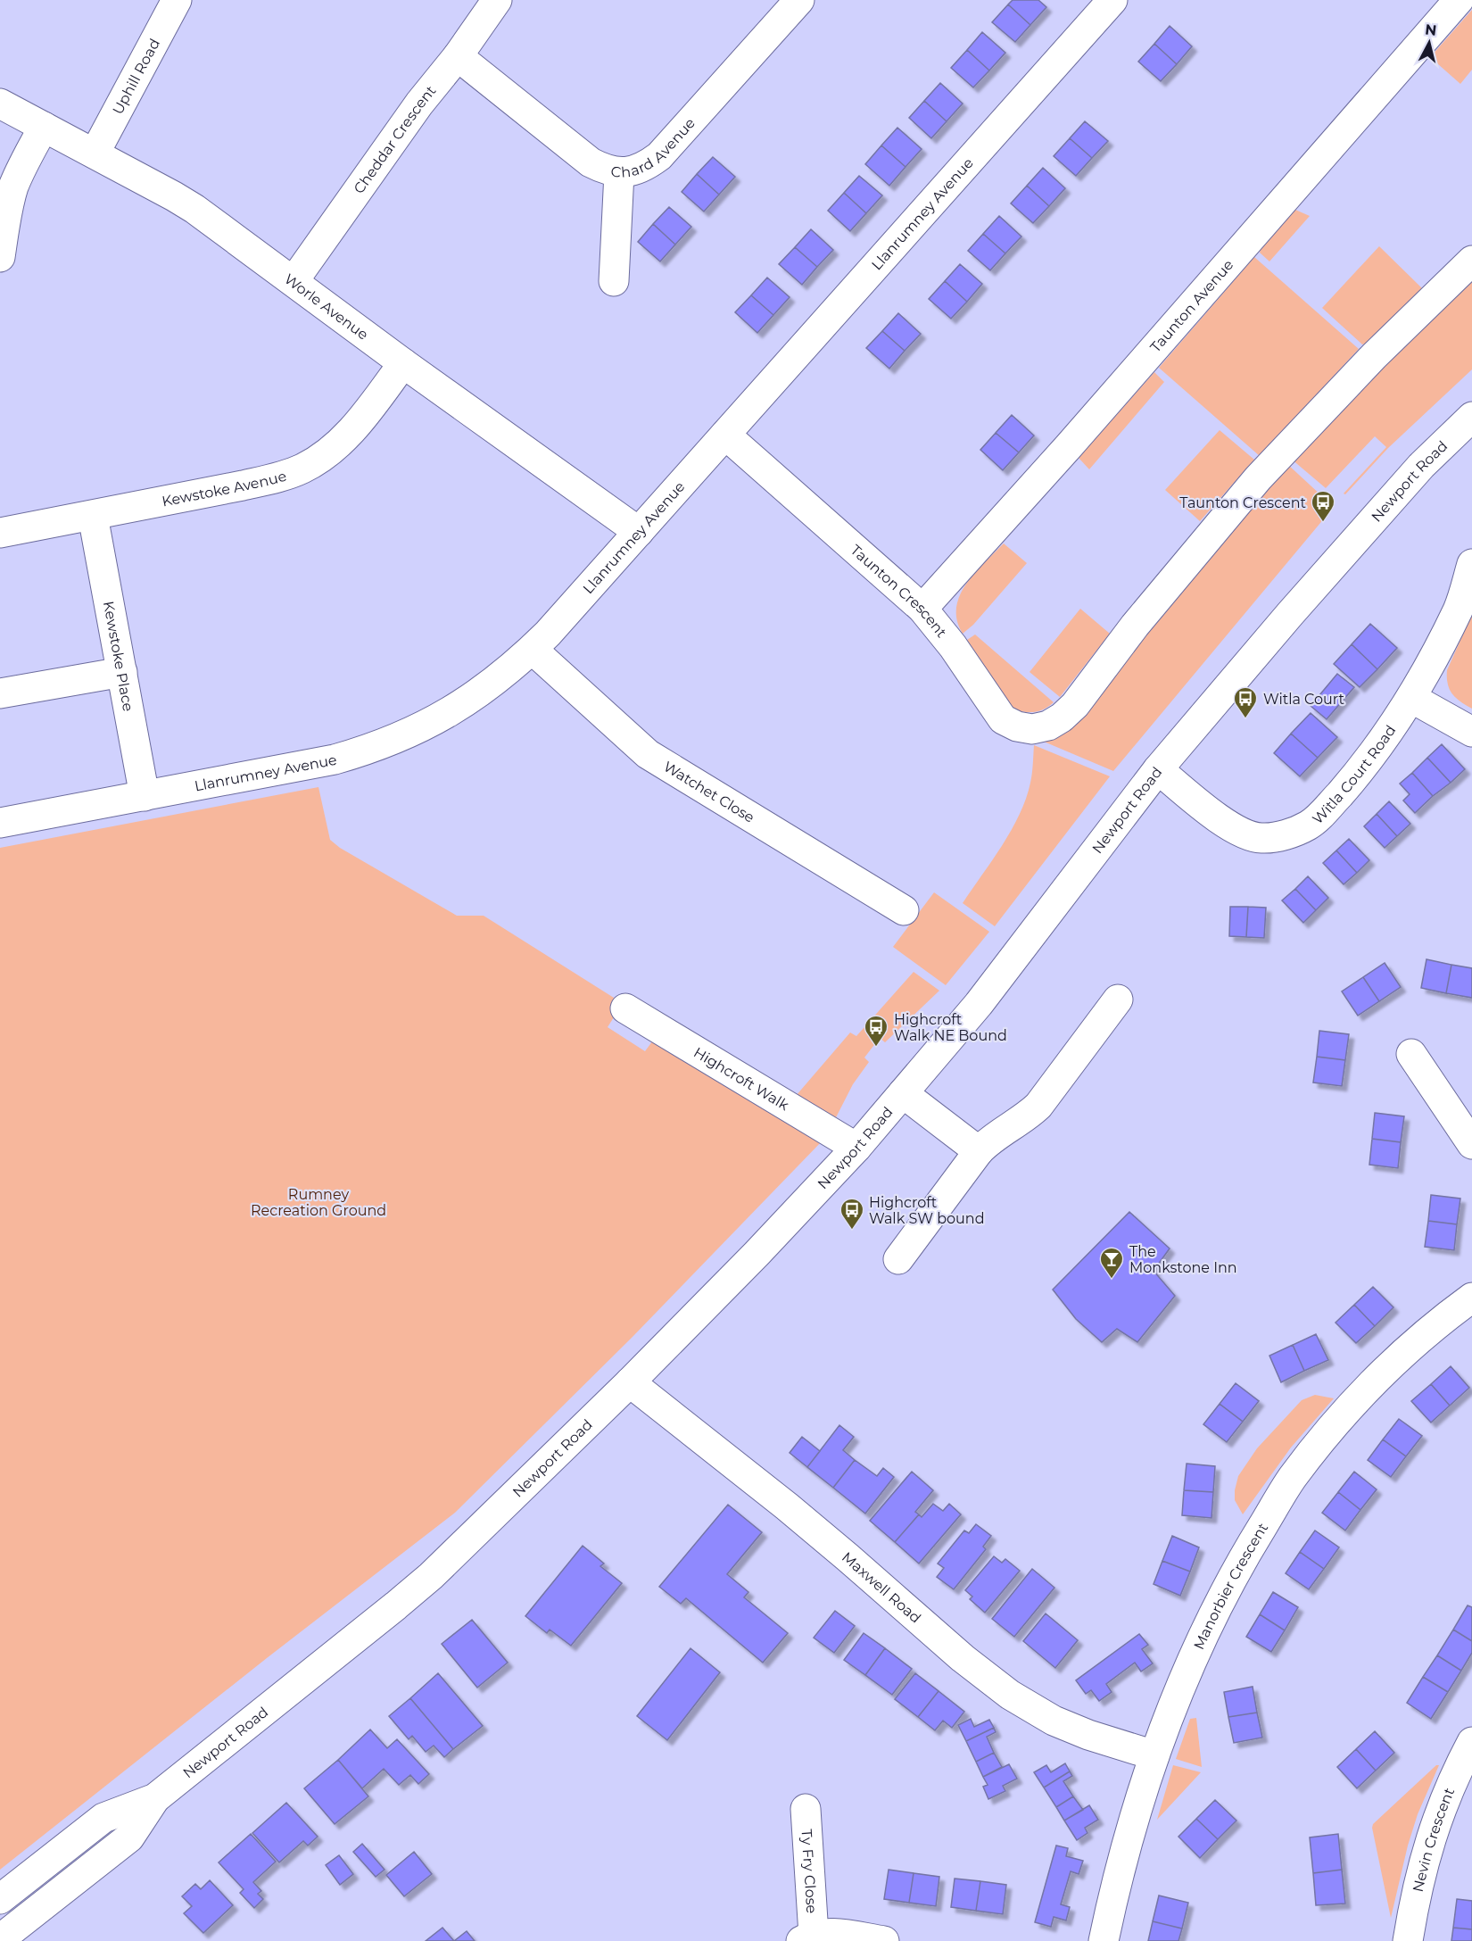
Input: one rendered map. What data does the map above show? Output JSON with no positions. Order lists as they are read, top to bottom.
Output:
{
  "streets": {
    "street": [
      "Uphill Road",
      "Cheddar Crescent",
      "Chard Avenue",
      "Llanrumney Avenue",
      "Taunton Avenue",
      "Worle Avenue",
      "Newport Road",
      "Kewstoke Avenue",
      "Taunton Crescent",
      "Kewstoke Place",
      "Witla Court Road",
      "Watchet Close",
      "Highcroft Walk",
      "Manorbier Crescent",
      "Maxwell Road",
      "Nevin Crescent",
      "Ty Fry Close"
    ]
  },
  "crossings": [
    ["Uphill Road", "Worle Avenue"],
    ["Cheddar Crescent", "Chard Avenue"],
    ["Cheddar Crescent", "Worle Avenue"],
    ["Llanrumney Avenue", "Worle Avenue"],
    ["Llanrumney Avenue", "Taunton Crescent"],
    ["Llanrumney Avenue", "Kewstoke Place"],
    ["Llanrumney Avenue", "Watchet Close"],
    ["Taunton Avenue", "Taunton Crescent"],
    ["Worle Avenue", "Kewstoke Avenue"],
    ["Newport Road", "Witla Court Road"],
    ["Newport Road", "Highcroft Walk"],
    ["Newport Road", "Maxwell Road"],
    ["Kewstoke Avenue", "Kewstoke Place"],
    ["Manorbier Crescent", "Maxwell Road"]
  ],
  "parks": ["Rumney Recreation Ground"],
  "places": {
    "bus stop": [
      "Taunton Crescent",
      "Witla Court",
      "Highcroft Walk NE Bound",
      "Highcroft Walk SW bound"
    ],
    "bar": ["The Monkstone Inn"]
  },
  "north": "top"
}
